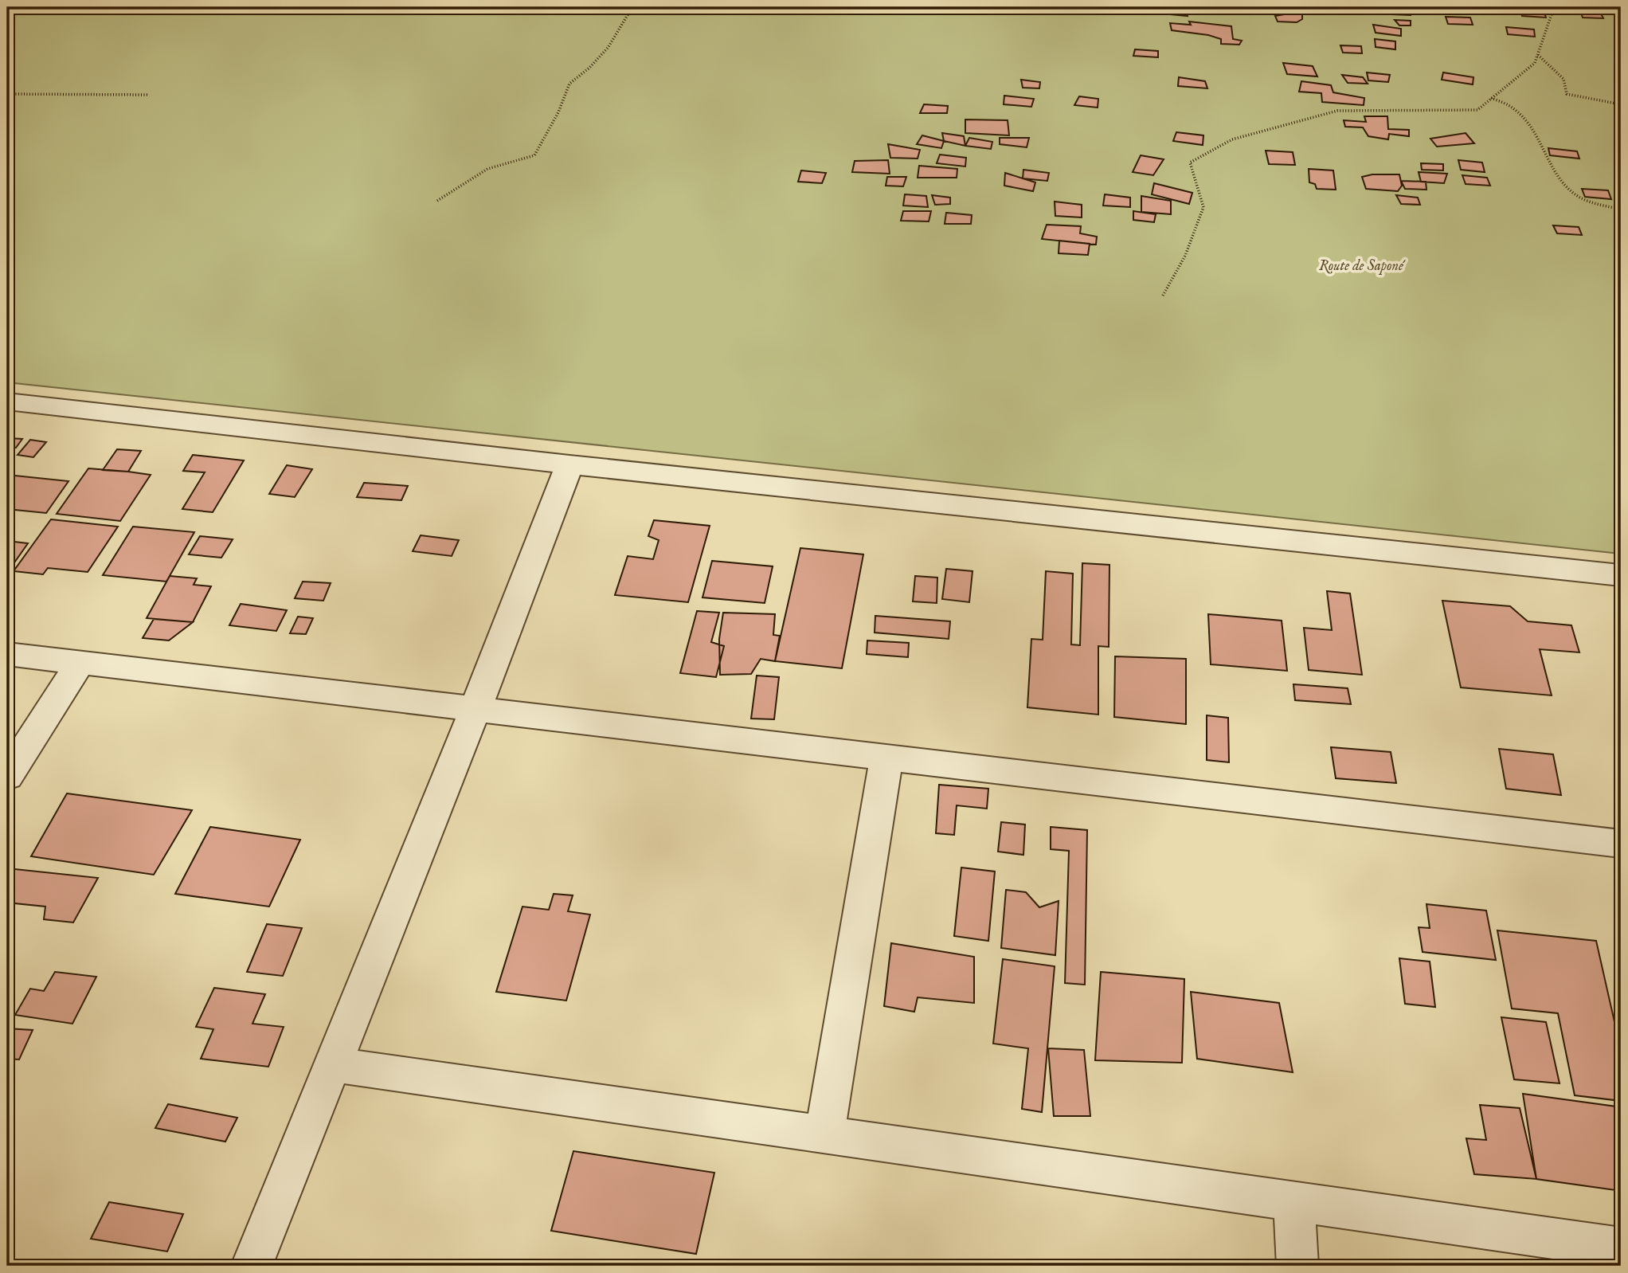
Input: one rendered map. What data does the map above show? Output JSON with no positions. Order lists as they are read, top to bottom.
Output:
{
  "parks": ["Route de Saponé"]
}
